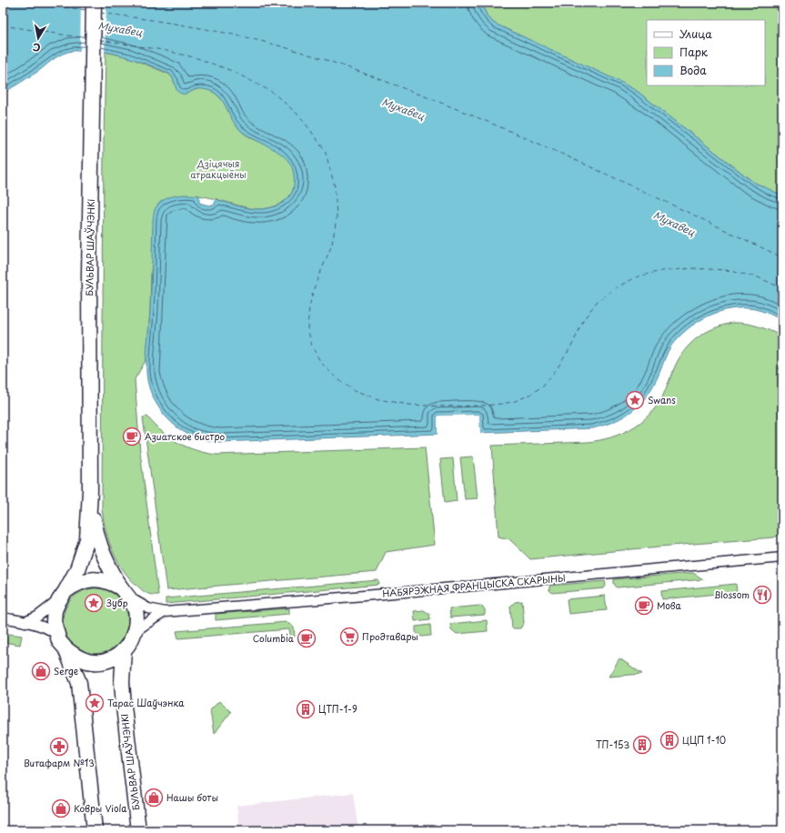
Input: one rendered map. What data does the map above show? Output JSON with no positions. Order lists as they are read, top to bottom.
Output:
{
  "streets": {
    "main road": ["БУЛЬВАР ШАЎЧЭНКІ"],
    "street": ["НАБЯРЭЖНАЯ ФРАНЦЫСКА СКАРЫНЫ"]
  },
  "crossings": [
    ["БУЛЬВАР ШАЎЧЭНКІ", "НАБЯРЭЖНАЯ ФРАНЦЫСКА СКАРЫНЫ"]
  ],
  "water": ["Мухавец"],
  "parks": ["Дзіцячыя атракцыёны"],
  "places": {
    "place": ["Swans", "Зубр", "Тарас Шаўчэнка"],
    "cafe": ["Азиатское бистро", "Мова", "Columbia"],
    "restaurant": ["Blossom"],
    "supermarket": ["Продтавары"],
    "shop": ["Serge", "Нашы боты", "Ковры Viola"],
    "building": ["ЦТП-1-9", "ЦЦП 1-10", "ТП-153"],
    "pharmacy": ["Витафарм №13"]
  },
  "legend": ["Улица", "Парк", "Вода"],
  "north": "bottom"
}
